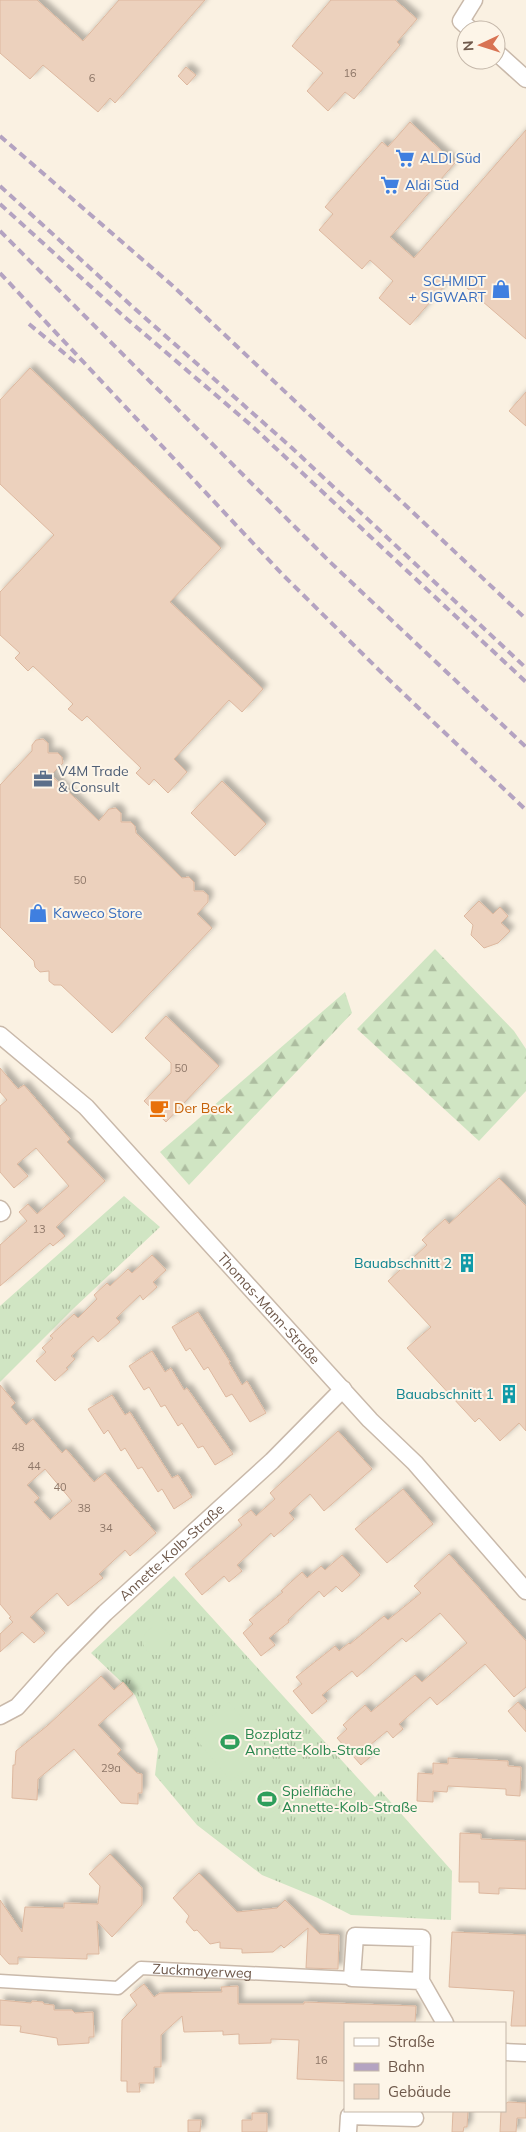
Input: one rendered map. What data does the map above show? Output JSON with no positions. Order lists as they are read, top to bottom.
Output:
{
  "streets": {
    "street": ["Thomas-Mann-Straße", "Annette-Kolb-Straße", "Zuckmayerweg"]
  },
  "crossings": [
    ["Thomas-Mann-Straße", "Annette-Kolb-Straße"]
  ],
  "places": {
    "supermarket": ["ALDI Süd", "Aldi Süd"],
    "shop": ["SCHMIDT + SIGWART", "Kaweco Store"],
    "office": ["V4M Trade & Consult"],
    "cafe": ["Der Beck"],
    "building": ["Bauabschnitt 2", "Bauabschnitt 1"],
    "sports": ["Bozplatz Annette-Kolb-Straße", "Spielfläche Annette-Kolb-Straße"]
  },
  "house_numbers": [
    "16",
    "6",
    "50",
    "50",
    "13",
    "48",
    "44",
    "40",
    "38",
    "34",
    "29a",
    "16"
  ],
  "legend": ["Straße", "Bahn", "Gebäude"],
  "north": "left"
}
